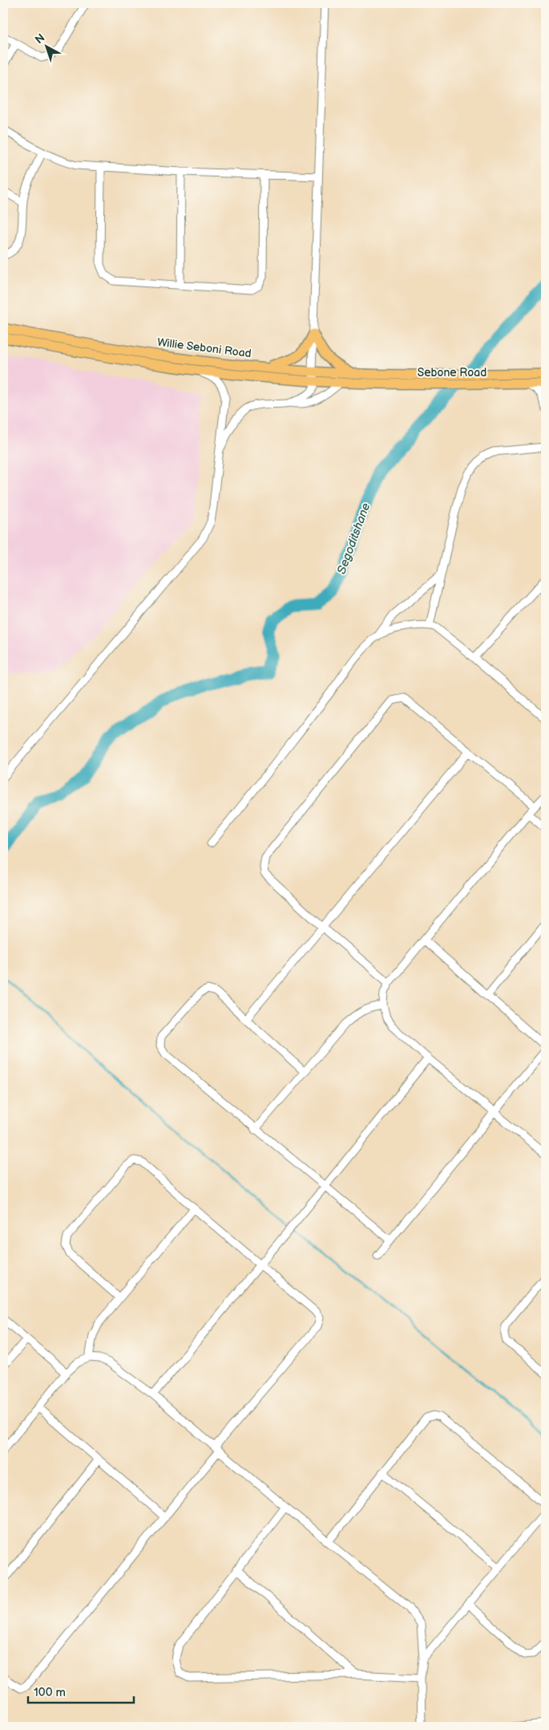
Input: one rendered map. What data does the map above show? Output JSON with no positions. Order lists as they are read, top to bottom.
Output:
{
  "streets": {
    "main road": ["Willie Seboni Road", "Sebone Road"]
  },
  "crossings": [
    ["Willie Seboni Road", "Sebone Road"]
  ],
  "water": ["Segoditshane"],
  "scale_bar": "100 m",
  "north": "top left"
}
